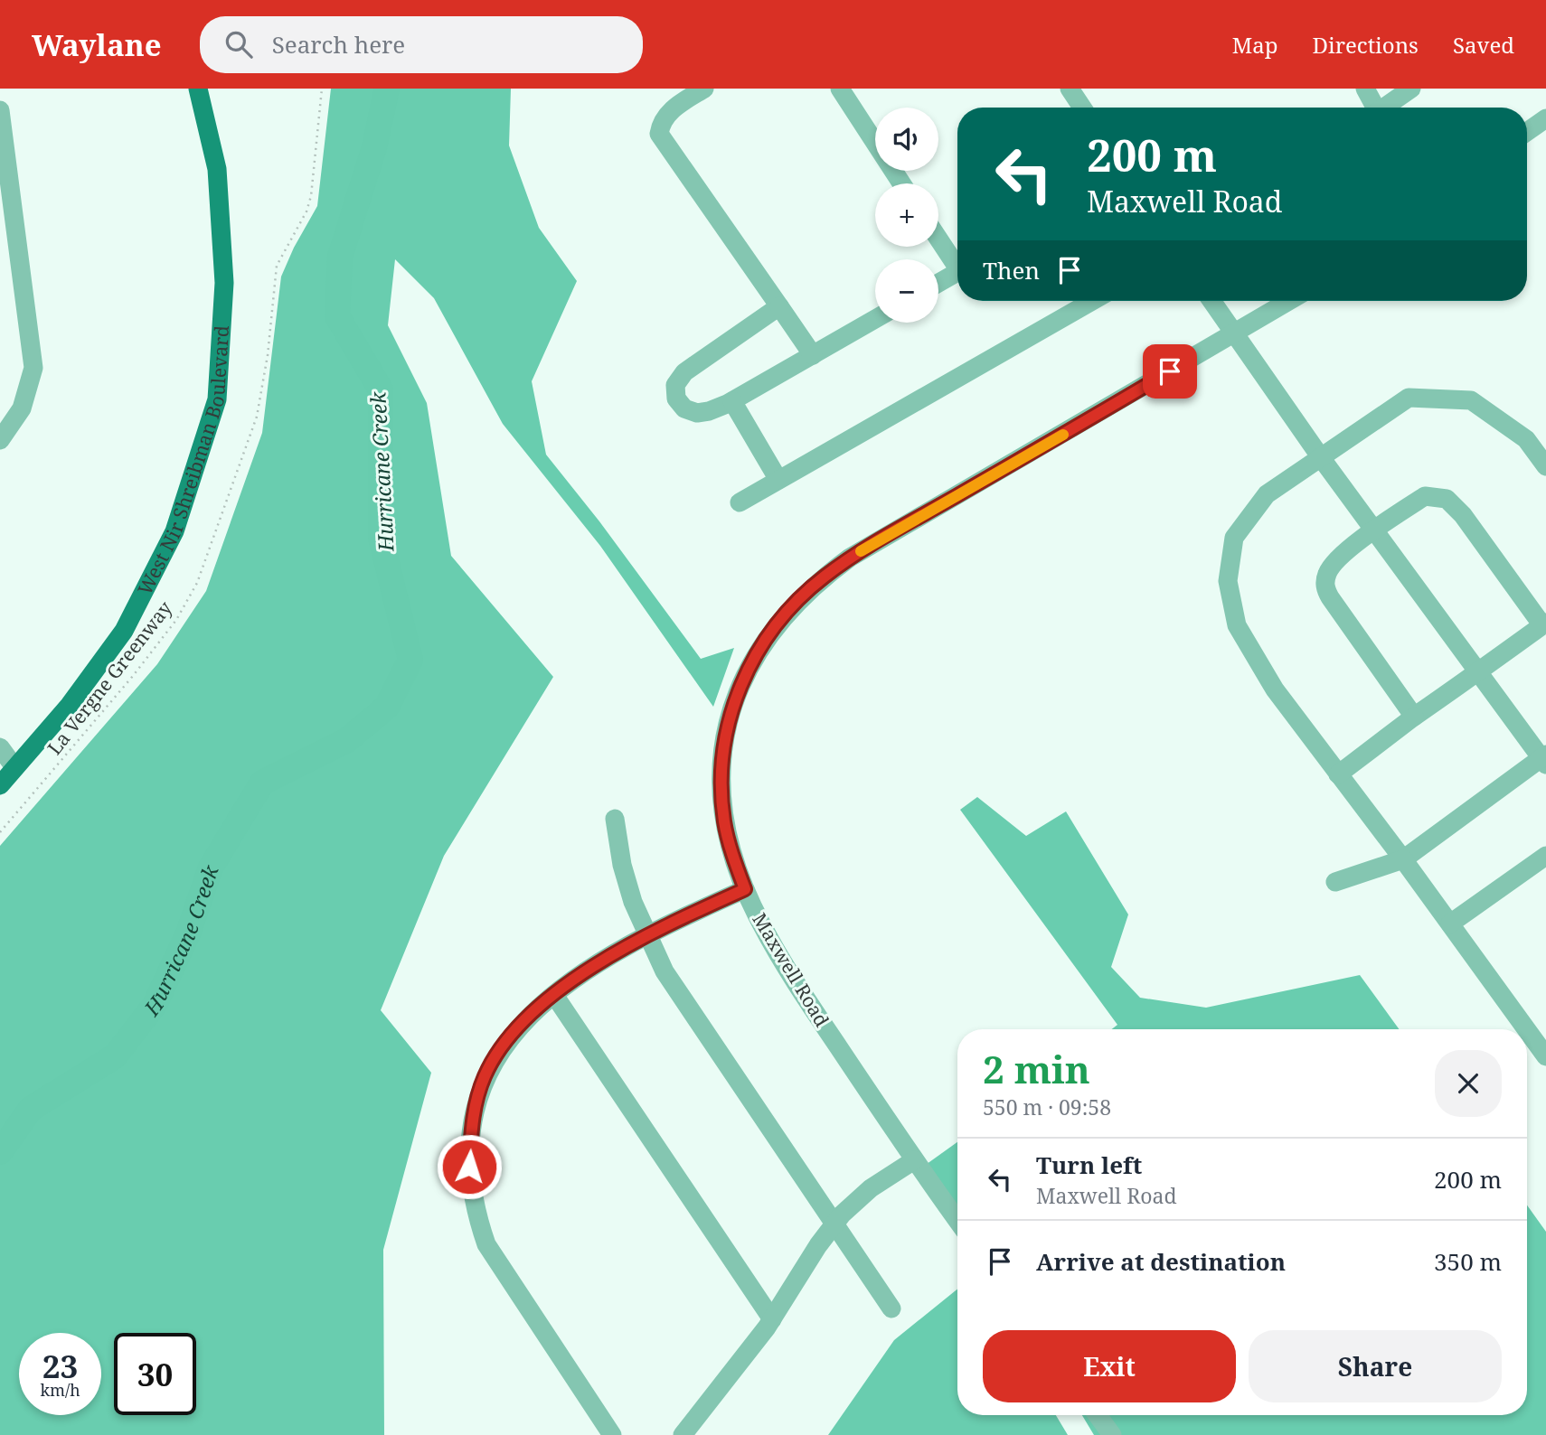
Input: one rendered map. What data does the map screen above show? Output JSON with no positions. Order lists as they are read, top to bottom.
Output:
{
  "streets": {
    "main road": ["West Nir Shreibman Boulevard"],
    "street": ["Maxwell Road"],
    "path": ["La Vergne Greenway"]
  },
  "water": ["Hurricane Creek"],
  "page": {
    "header": "Waylane",
    "search": "Search here",
    "nav": ["Map", "Directions", "Saved"],
    "map_buttons": ["+", "−"],
    "turn": ["200 m", "Maxwell Road"],
    "then": "Then",
    "heading": ["2 min", "550 m · 09:58"],
    "list": [
      {
        "name": "Turn left",
        "note": "Maxwell Road",
        "value": "200 m"
      },
      {
        "name": "Arrive at destination",
        "value": "350 m"
      }
    ],
    "buttons": ["Exit", "Share"],
    "speed": "23 km/h",
    "limit": "30"
  }
}
